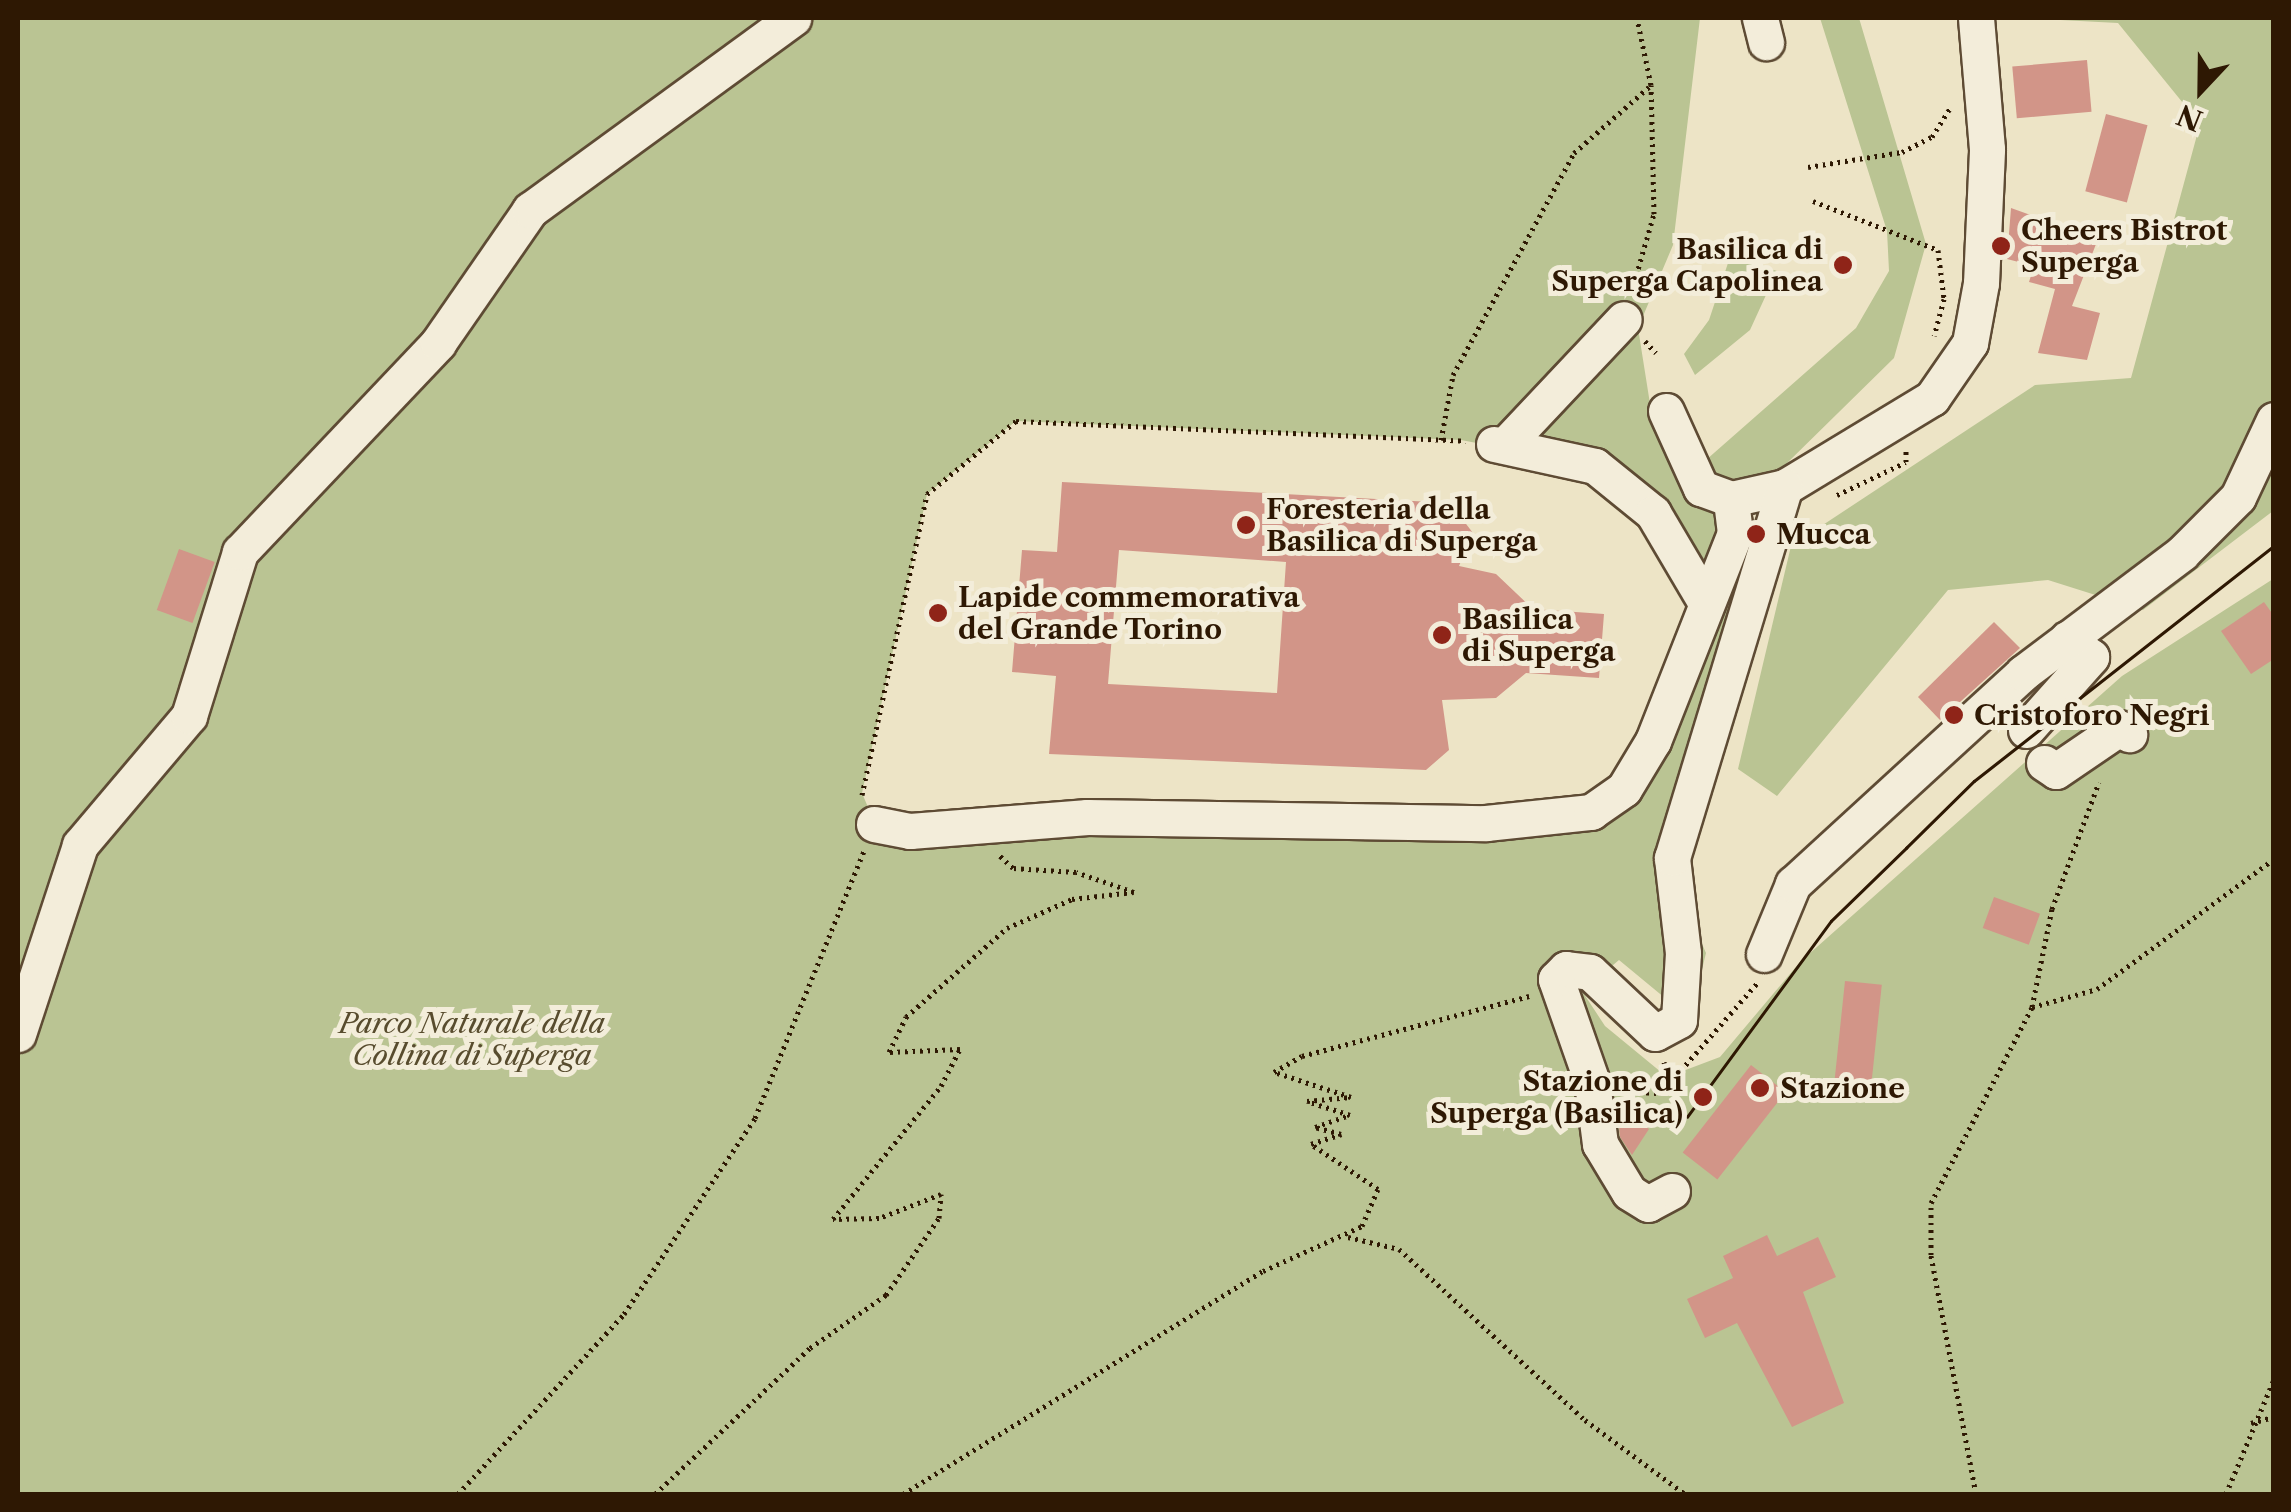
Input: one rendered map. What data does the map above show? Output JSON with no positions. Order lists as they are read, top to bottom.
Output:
{
  "parks": ["Parco Naturale della Collina di Superga"],
  "places": [
    "Cheers Bistrot Superga",
    "Basilica di Superga Capolinea",
    "Foresteria della Basilica di Superga",
    "Mucca",
    "Lapide commemorativa del Grande Torino",
    "Basilica di Superga",
    "Cristoforo Negri",
    "Stazione",
    "Stazione di Superga (Basilica)"
  ],
  "north": "bottom"
}
